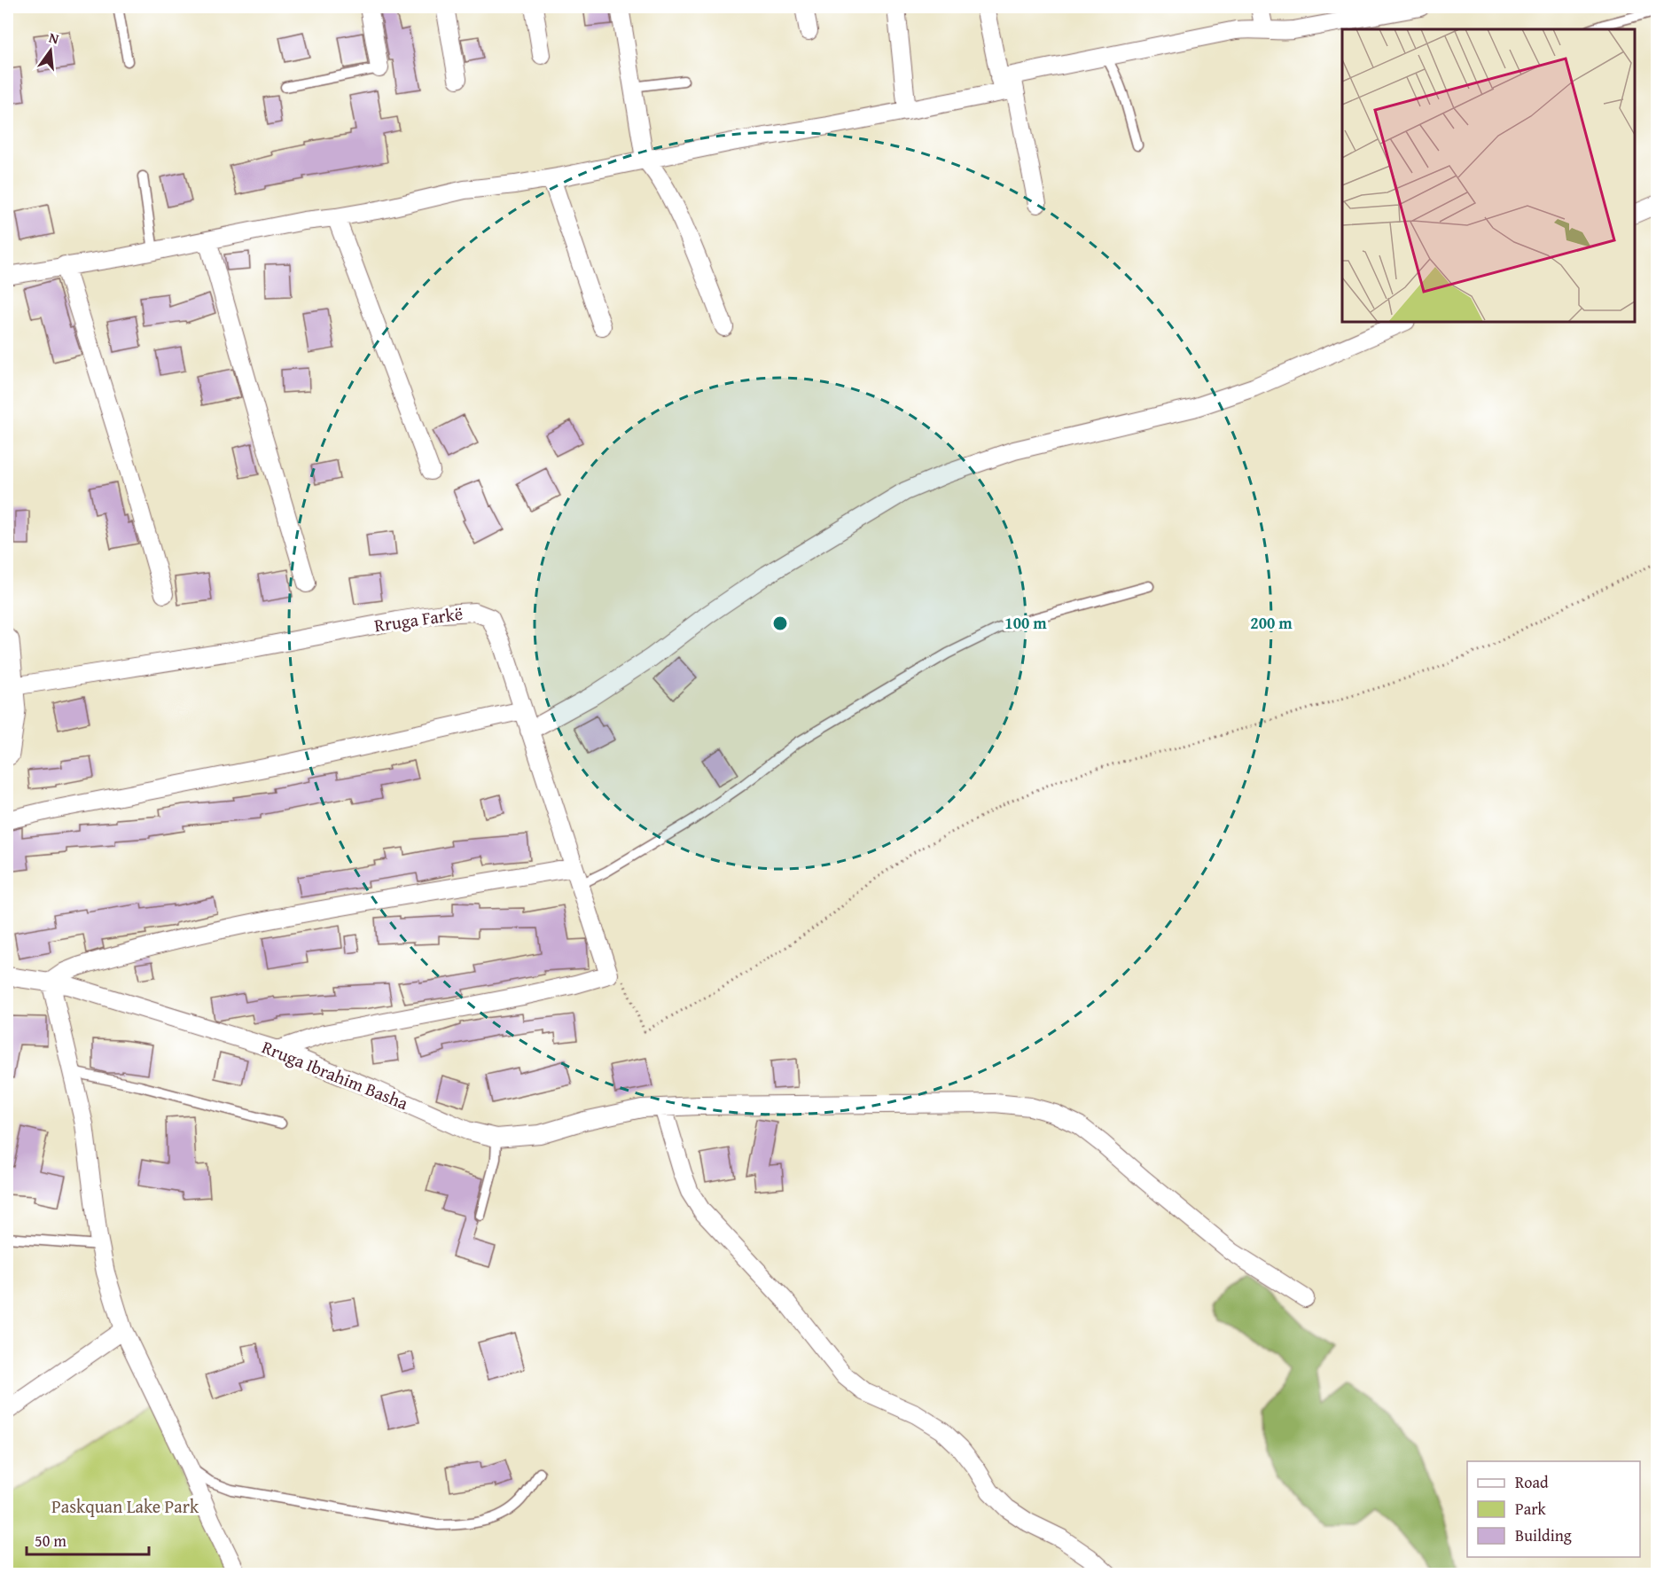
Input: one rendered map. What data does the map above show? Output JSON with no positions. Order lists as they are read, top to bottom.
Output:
{
  "streets": {
    "street": ["Rruga Farkë", "Rruga Ibrahim Basha"]
  },
  "parks": ["Paskquan Lake Park"],
  "legend": ["Road", "Park", "Building"],
  "scale_bar": "50 m",
  "north": "top",
  "rings": ["100 m", "200 m"]
}
